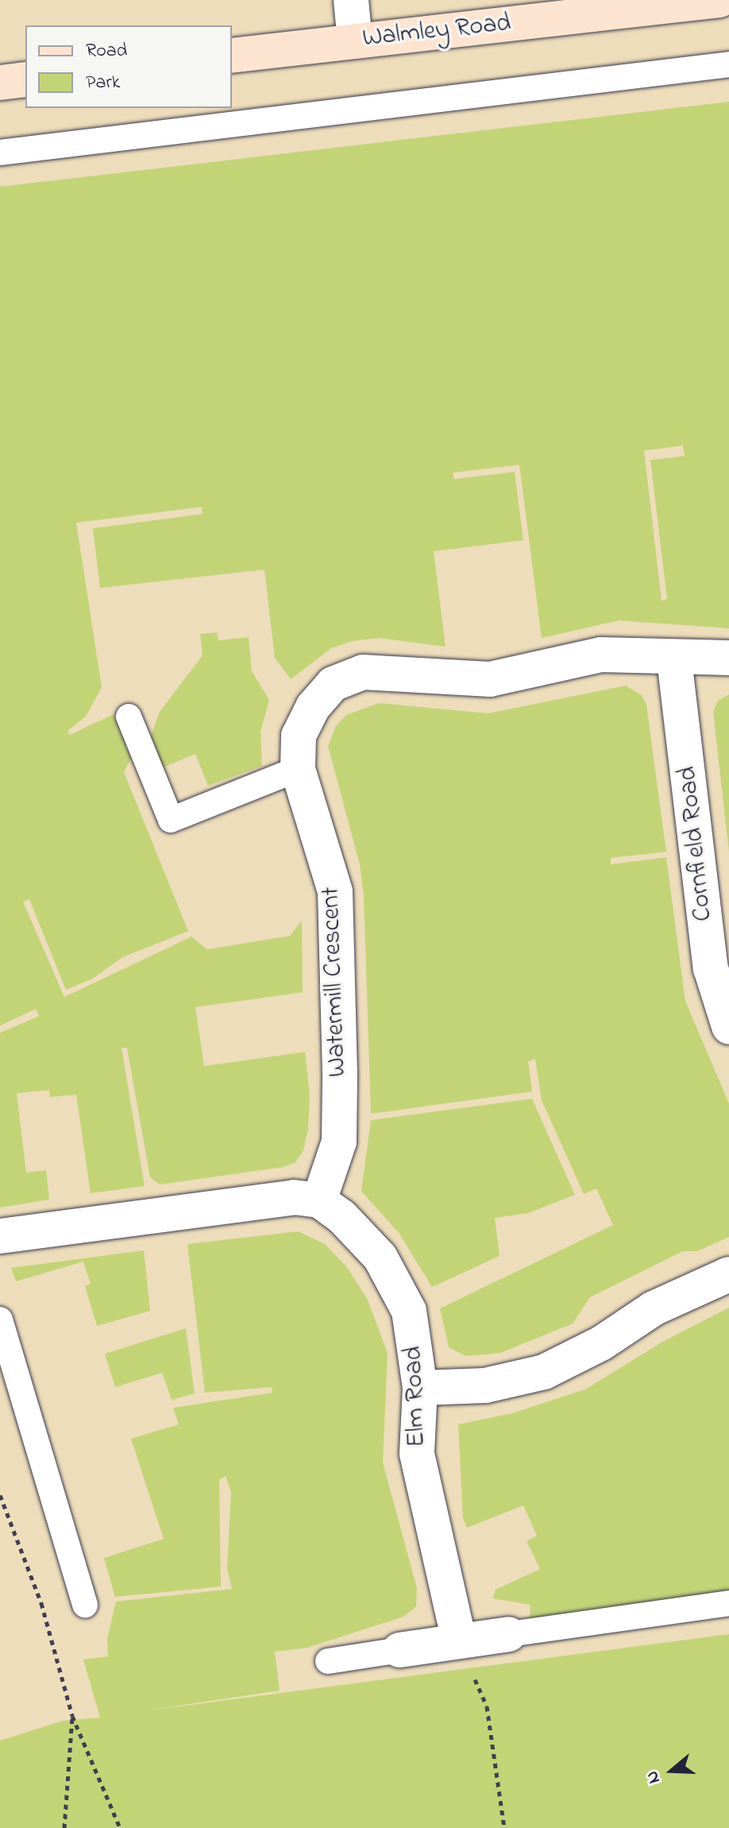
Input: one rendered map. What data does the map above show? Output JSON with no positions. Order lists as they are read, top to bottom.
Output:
{
  "streets": {
    "main road": ["Walmley Road"],
    "street": ["Cornfield Road", "Watermill Crescent", "Elm Road"]
  },
  "crossings": [
    ["Cornfield Road", "Watermill Crescent"],
    ["Watermill Crescent", "Elm Road"]
  ],
  "legend": ["Road", "Park"],
  "north": "left"
}
